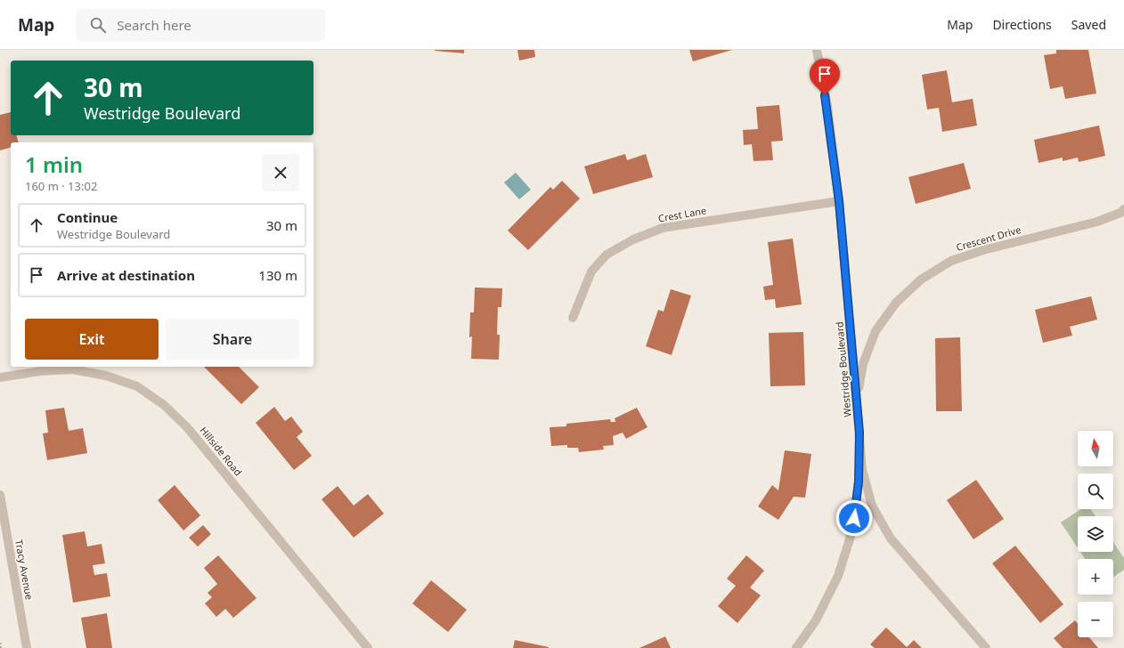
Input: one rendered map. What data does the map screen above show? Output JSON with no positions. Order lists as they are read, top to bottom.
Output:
{
  "streets": {
    "street": [
      "Crest Lane",
      "Crescent Drive",
      "Westridge Boulevard",
      "Hillside Road",
      "Tracy Avenue"
    ]
  },
  "crossings": [
    ["Crest Lane", "Westridge Boulevard"],
    ["Crescent Drive", "Westridge Boulevard"]
  ],
  "north": "top",
  "page": {
    "header": "Map",
    "search": "Search here",
    "nav": ["Map", "Directions", "Saved"],
    "turn": ["30 m", "Westridge Boulevard"],
    "heading": ["1 min", "160 m · 13:02"],
    "list": [
      {
        "name": "Continue",
        "note": "Westridge Boulevard",
        "value": "30 m"
      },
      {
        "name": "Arrive at destination",
        "value": "130 m"
      }
    ],
    "buttons": ["Exit", "Share"],
    "map_buttons": ["+", "−"]
  }
}
